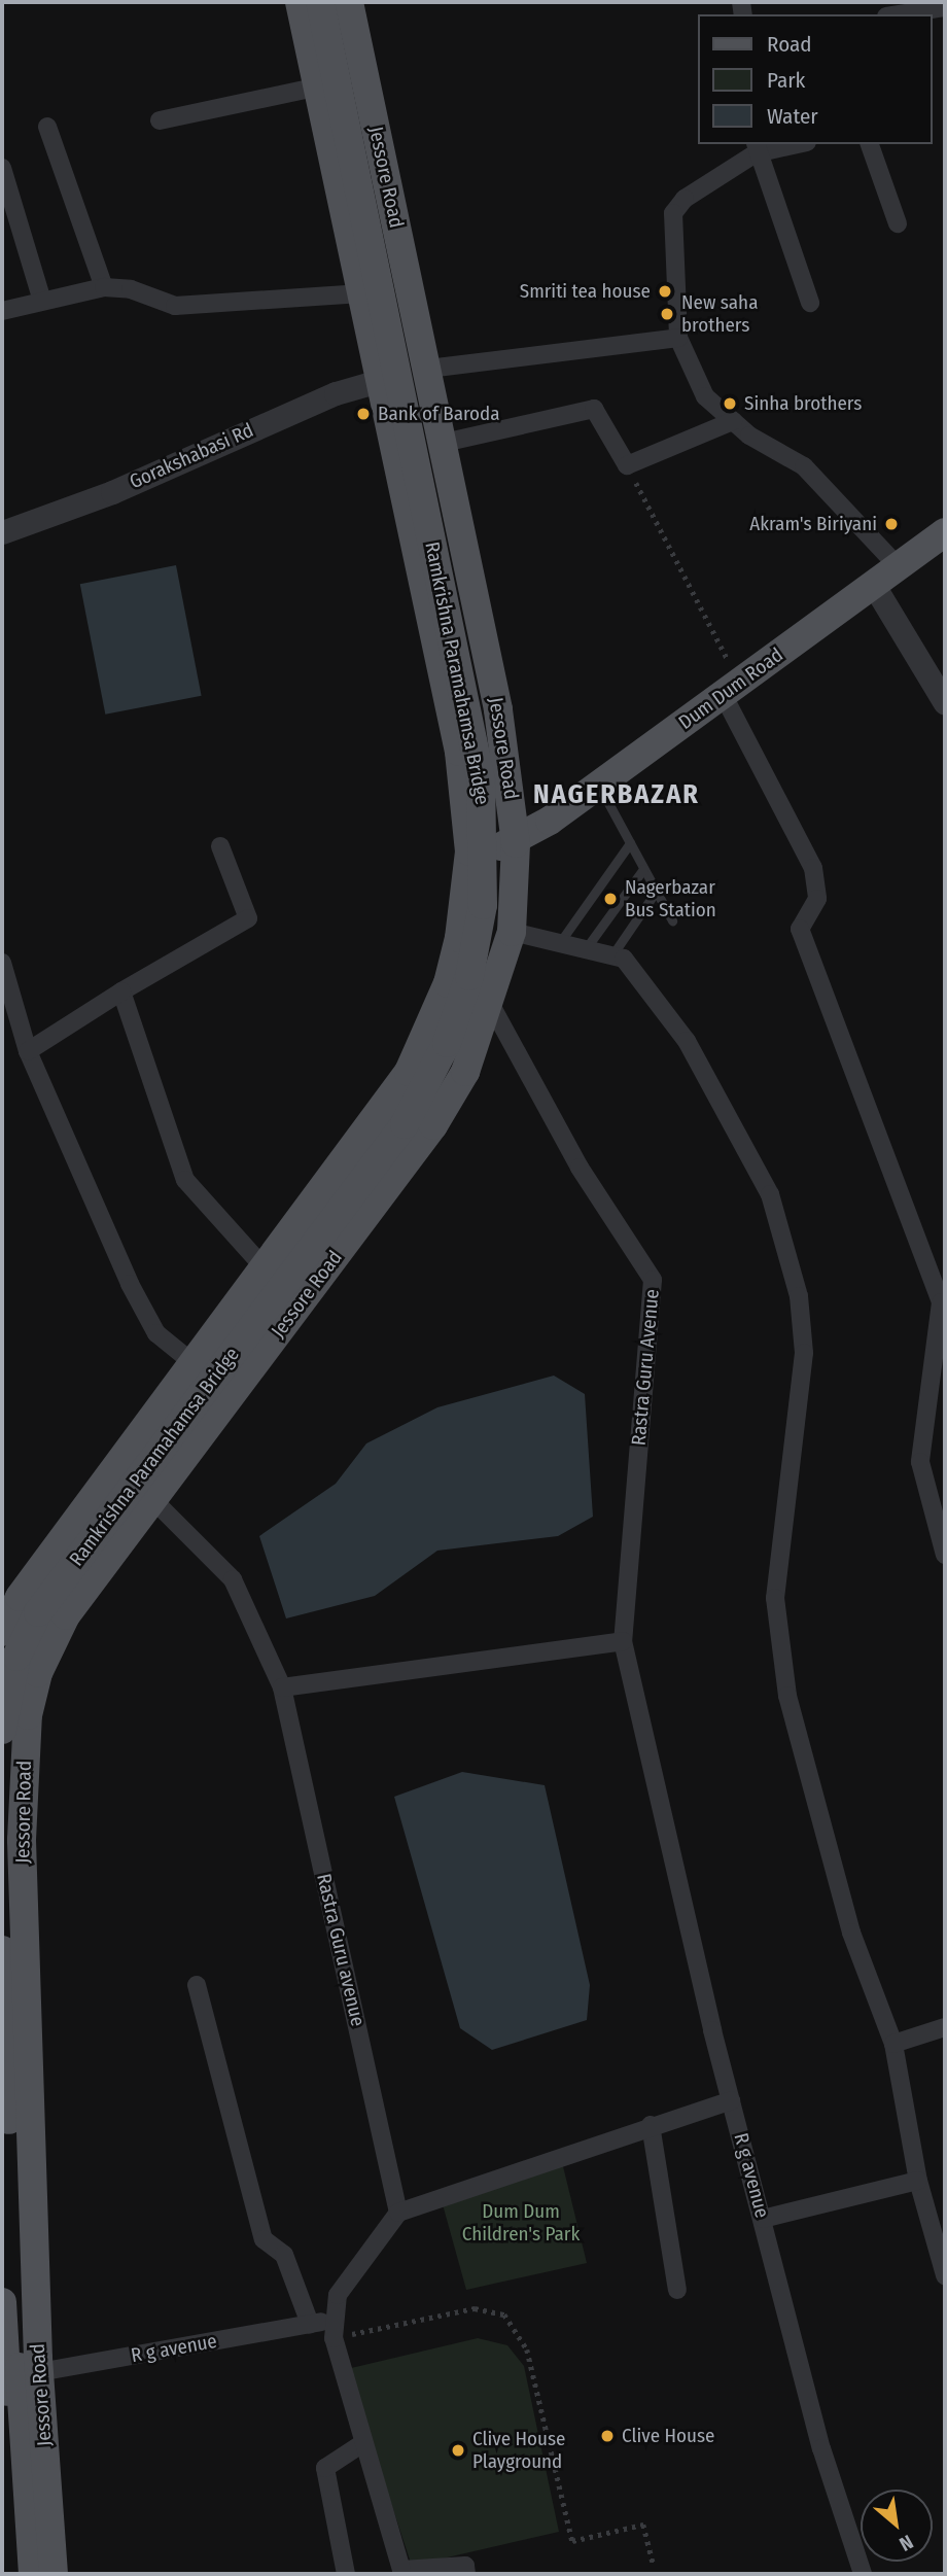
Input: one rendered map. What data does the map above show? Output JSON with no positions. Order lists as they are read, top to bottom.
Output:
{
  "streets": {
    "main road": ["Jessore Road", "Ramkrishna Paramahamsa Bridge", "Dum Dum Road"],
    "street": [
      "Gorakshabasi Rd",
      "Rastra Guru Avenue",
      "Rastra Guru avenue",
      "R g avenue"
    ]
  },
  "crossings": [
    ["Jessore Road", "Gorakshabasi Rd"],
    ["Jessore Road", "Dum Dum Road"],
    ["Jessore Road", "Rastra Guru Avenue"],
    ["Jessore Road", "Rastra Guru avenue"],
    ["Jessore Road", "R g avenue"],
    ["Rastra Guru Avenue", "R g avenue"]
  ],
  "districts": ["NAGERBAZAR"],
  "parks": ["Dum Dum Children's Park"],
  "places": [
    "Smriti tea house",
    "New saha brothers",
    "Sinha brothers",
    "Bank of Baroda",
    "Akram's Biriyani",
    "Nagerbazar Bus Station",
    "Clive House",
    "Clive House Playground"
  ],
  "legend": ["Road", "Park", "Water"],
  "north": "bottom right"
}
